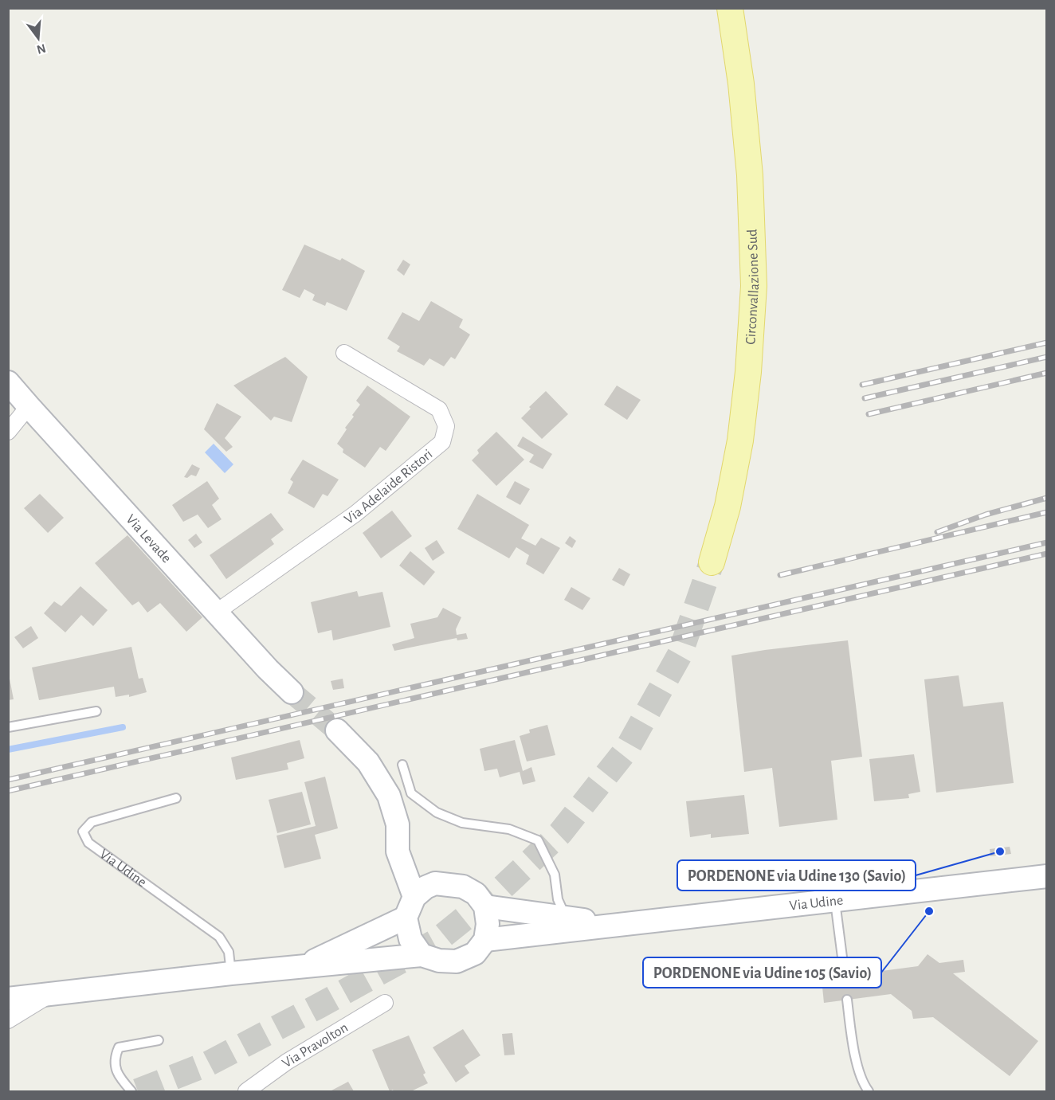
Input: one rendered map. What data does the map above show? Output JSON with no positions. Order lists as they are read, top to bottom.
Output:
{
  "streets": {
    "main road": ["Circonvallazione Sud", "Via Levade", "Via Udine"],
    "street": ["Via Adelaide Ristori", "Via Pravolton"]
  },
  "crossings": [
    ["Via Adelaide Ristori", "Via Levade"]
  ],
  "places": ["PORDENONE via Udine 130 (Savio)", "PORDENONE via Udine 105 (Savio)"],
  "north": "bottom"
}
